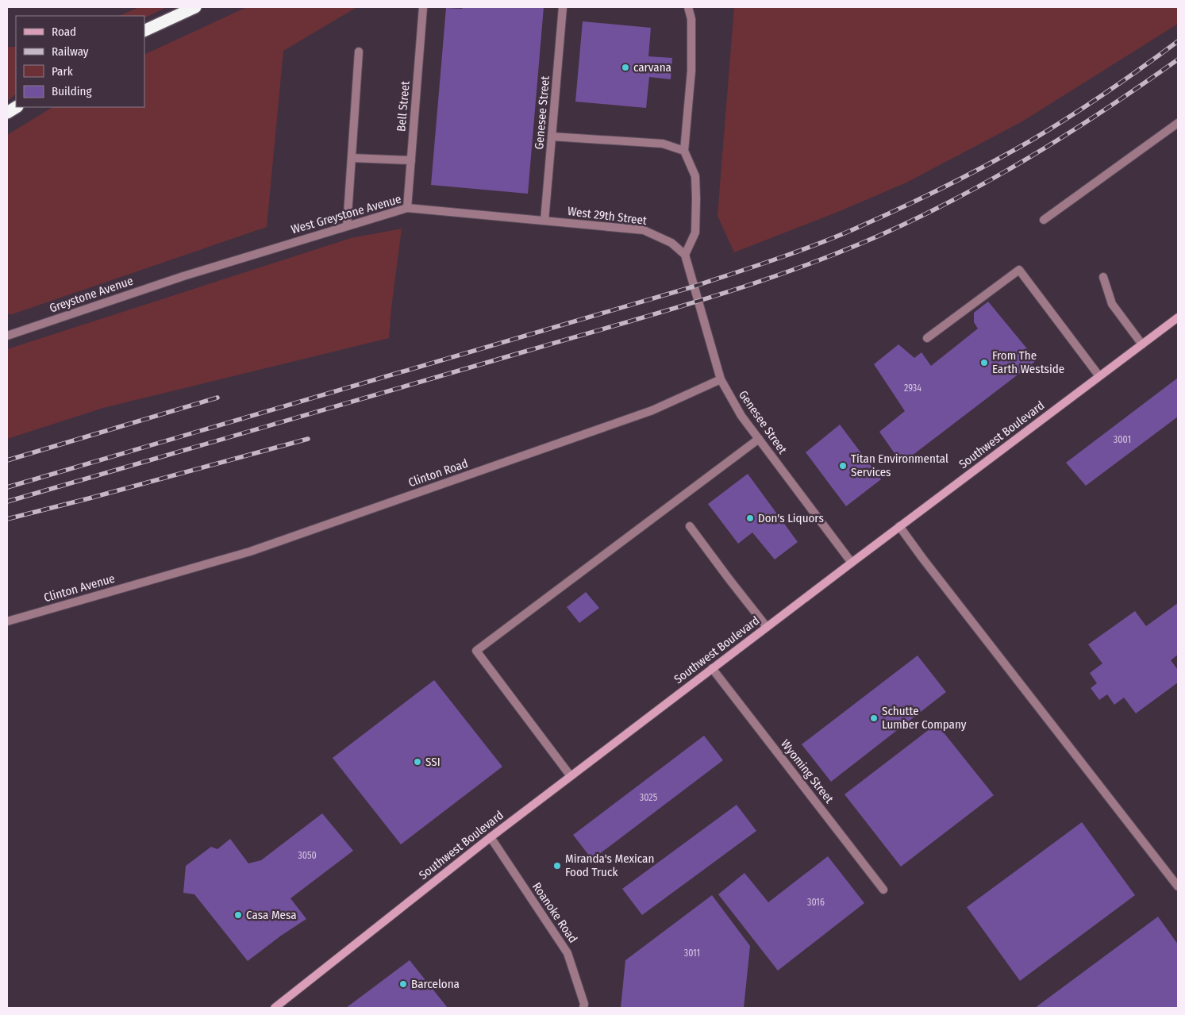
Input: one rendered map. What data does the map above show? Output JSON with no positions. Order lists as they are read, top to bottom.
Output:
{
  "streets": {
    "main road": ["Southwest Boulevard"],
    "street": [
      "Bell Street",
      "Genesee Street",
      "West Greystone Avenue",
      "West 29th Street",
      "Greystone Avenue",
      "Clinton Road",
      "Clinton Avenue",
      "Wyoming Street",
      "Roanoke Road"
    ]
  },
  "crossings": [
    ["Bell Street", "West Greystone Avenue"],
    ["Genesee Street", "West Greystone Avenue"],
    ["Genesee Street", "West 29th Street"],
    ["Genesee Street", "Southwest Boulevard"],
    ["Genesee Street", "Clinton Road"],
    ["West Greystone Avenue", "West 29th Street"],
    ["West Greystone Avenue", "Greystone Avenue"],
    ["Southwest Boulevard", "Wyoming Street"],
    ["Southwest Boulevard", "Roanoke Road"],
    ["Clinton Road", "Clinton Avenue"]
  ],
  "places": [
    "carvana",
    "From The Earth Westside",
    "Titan Environmental Services",
    "Don's Liquors",
    "Schutte Lumber Company",
    "SSI",
    "Miranda's Mexican Food Truck",
    "Casa Mesa",
    "Barcelona"
  ],
  "house_numbers": [
    "2934",
    "3001",
    "3025",
    "3050",
    "3016",
    "3011"
  ],
  "legend": [
    "Road",
    "Railway",
    "Park",
    "Building"
  ]
}
